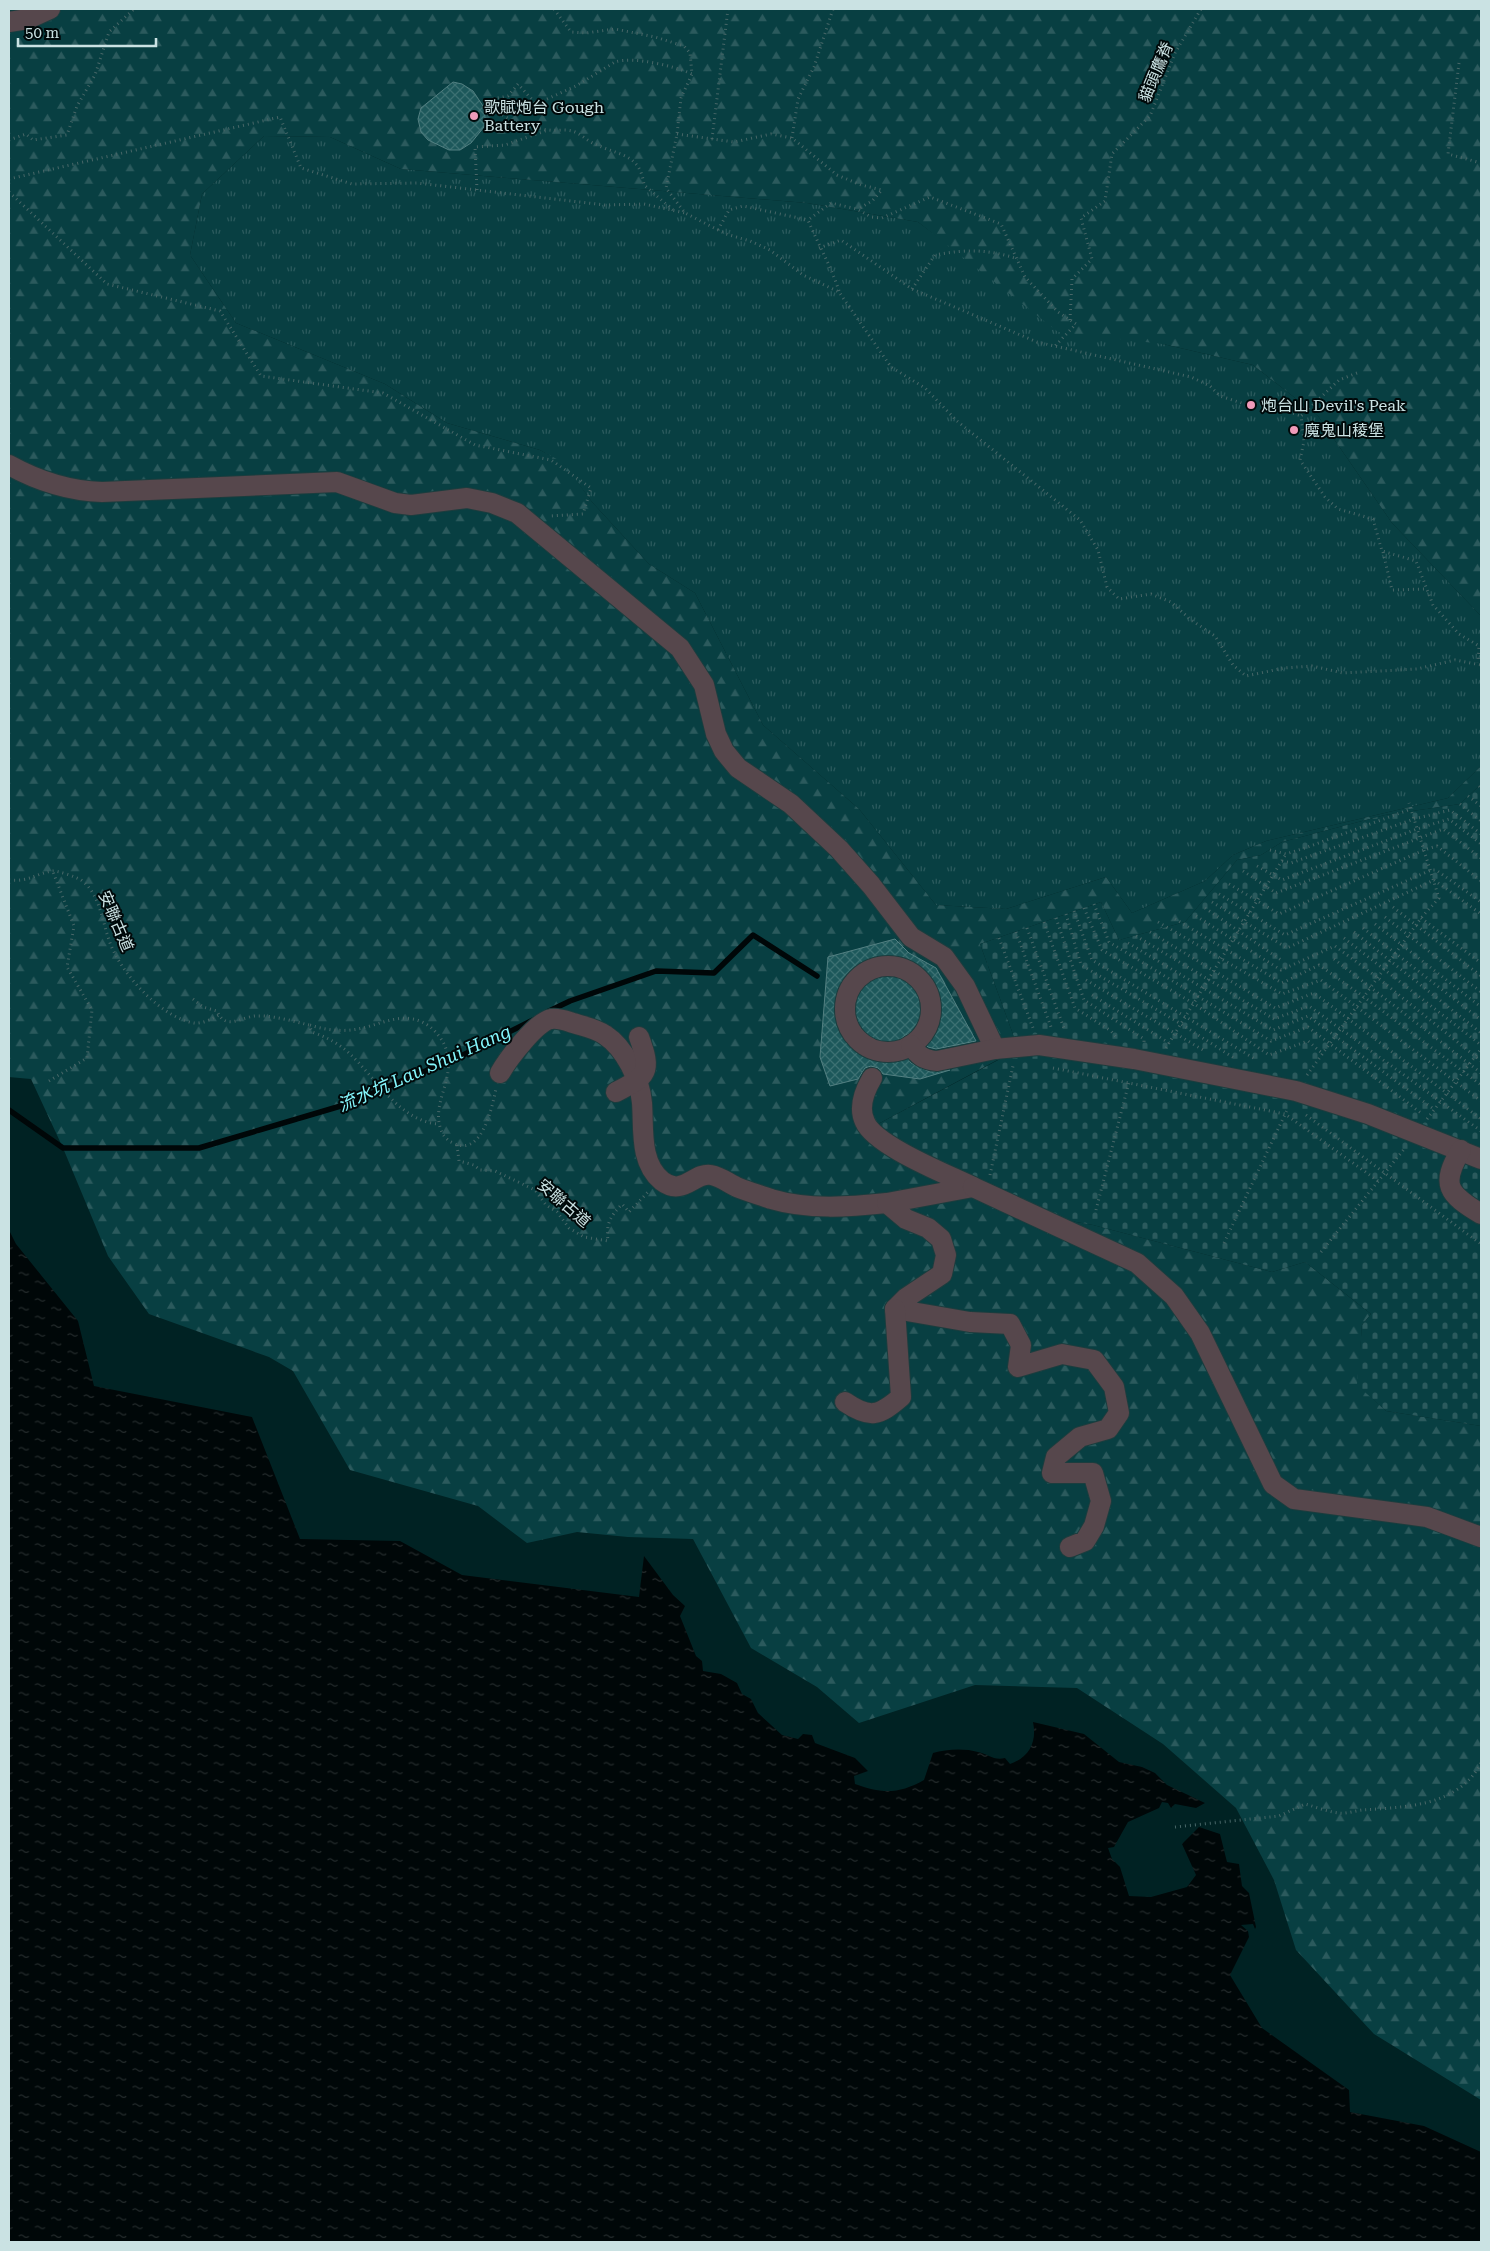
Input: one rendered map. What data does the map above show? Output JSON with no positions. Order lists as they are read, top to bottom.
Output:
{
  "streets": {
    "path": ["貓頭鷹脊", "安聯古道"]
  },
  "water": ["流水坑 Lau Shui Hang"],
  "places": ["歌賦炮台 Gough Battery", "炮台山 Devil's Peak", "魔鬼山稜堡"],
  "scale_bar": "50 m"
}
